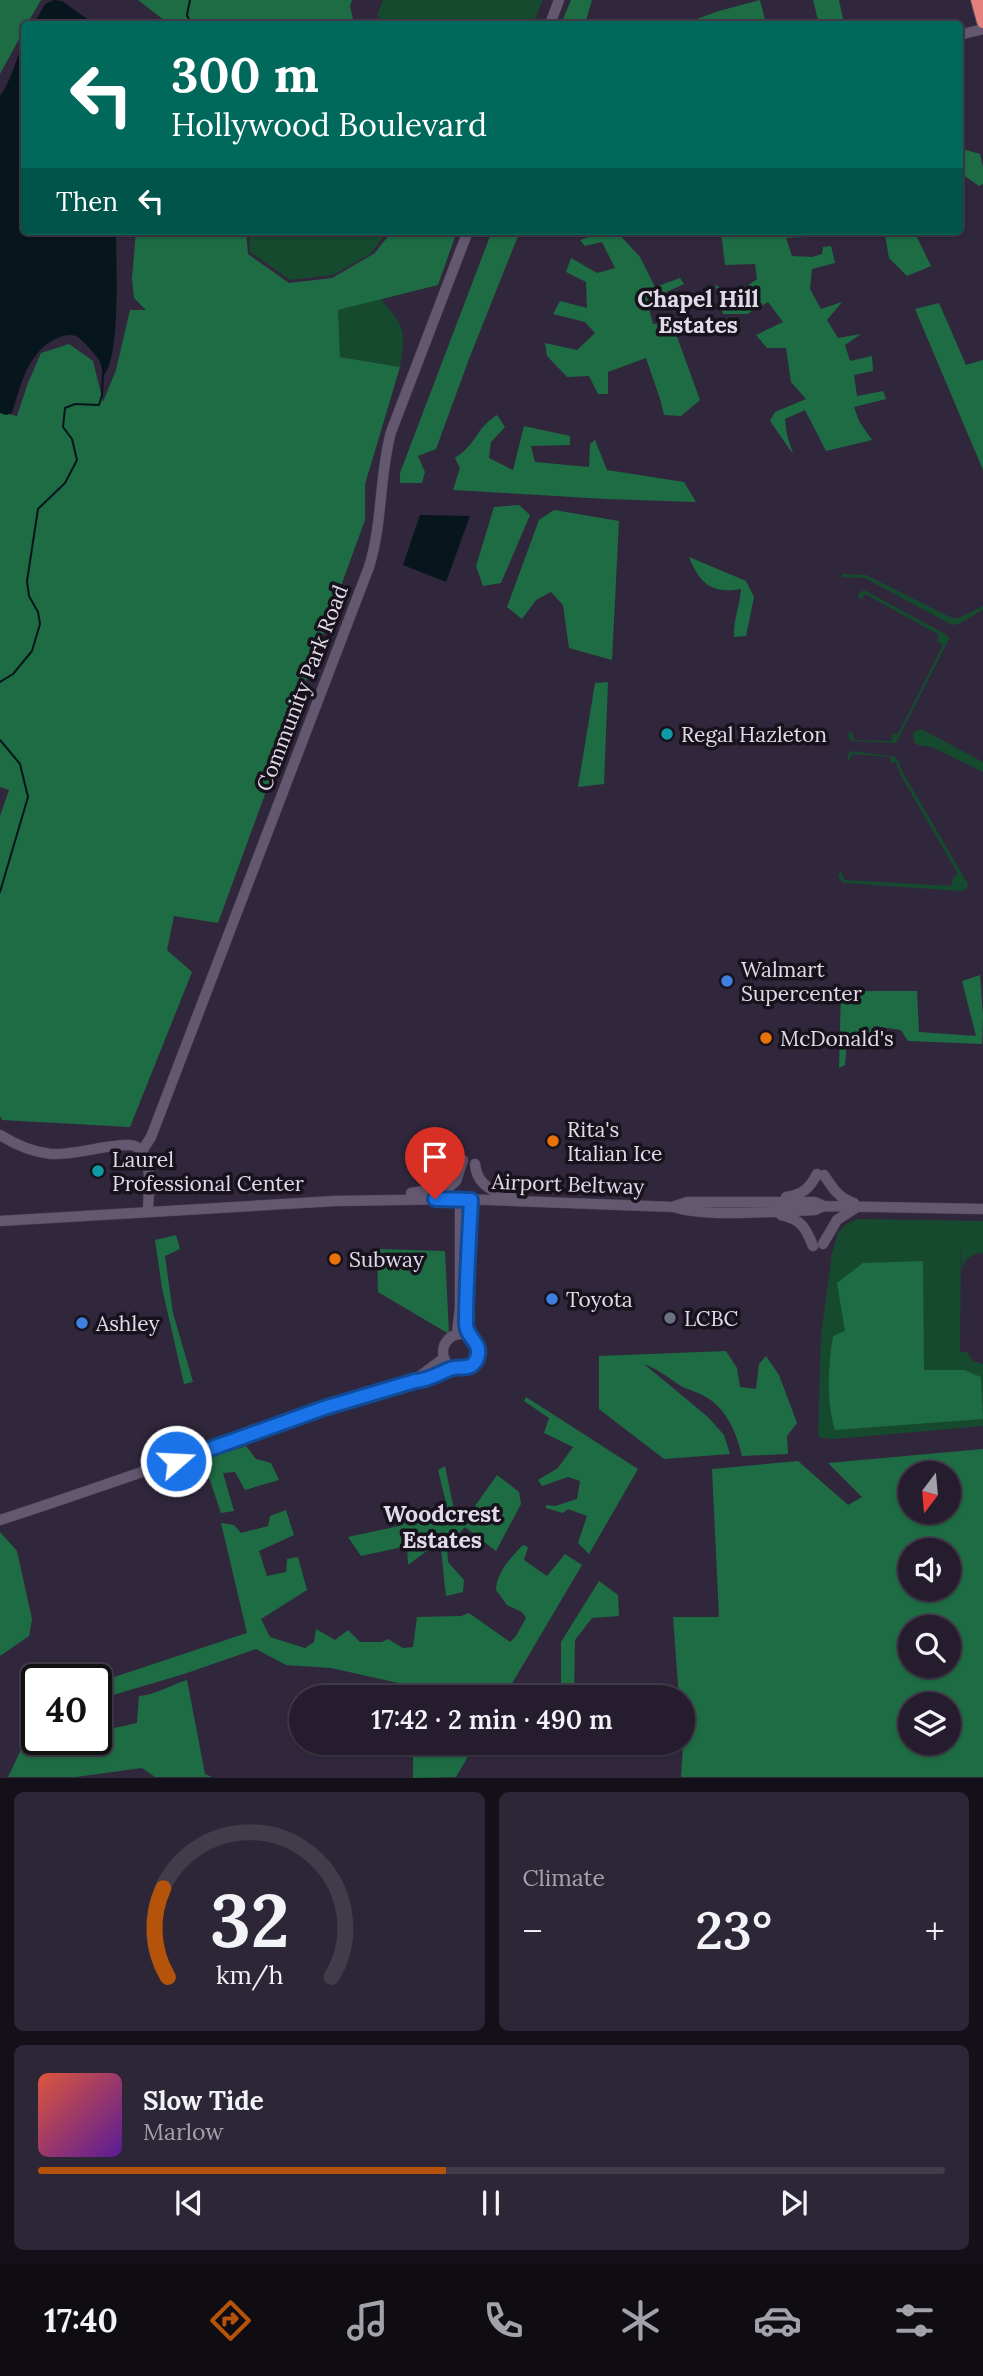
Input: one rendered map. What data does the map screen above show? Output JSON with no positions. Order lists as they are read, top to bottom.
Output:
{
  "streets": {
    "street": ["Community Park Road", "Airport Beltway"]
  },
  "districts": ["Chapel Hill Estates", "Woodcrest Estates"],
  "places": [
    "Regal Hazleton",
    "Walmart Supercenter",
    "McDonald's",
    "Rita's Italian Ice",
    "Laurel Professional Center",
    "Subway",
    "Toyota",
    "LCBC",
    "Ashley"
  ],
  "north": "bottom",
  "page": {
    "turn": ["300 m", "Hollywood Boulevard"],
    "then": "Then",
    "limit": "40",
    "trip": "17:42 · 2 min · 490 m",
    "tile": "Climate",
    "heat": ["−", "23°", "+"],
    "song": ["Slow Tide", "Marlow"],
    "tabs": "17:40",
    "gauge": ["32", "km/h"]
  }
}
